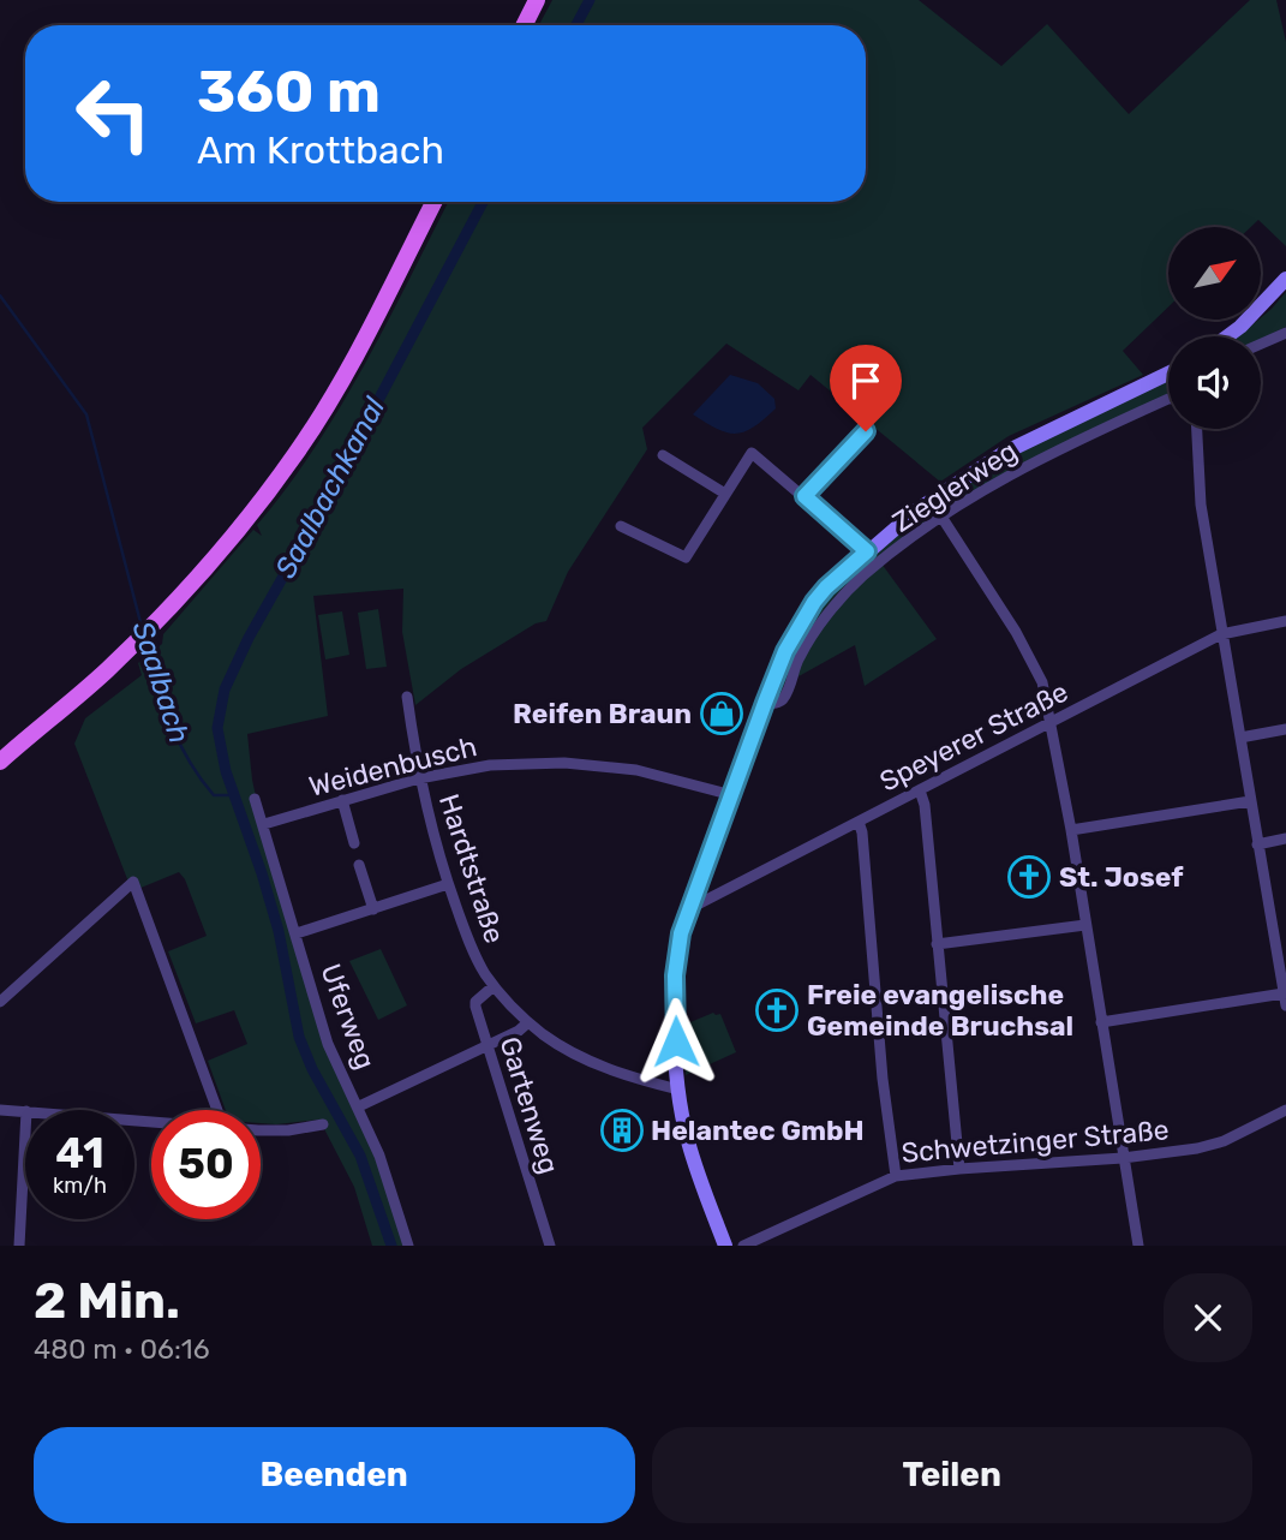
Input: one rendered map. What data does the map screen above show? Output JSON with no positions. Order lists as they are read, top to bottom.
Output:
{
  "streets": {
    "street": [
      "Zieglerweg",
      "Speyerer Straße",
      "Weidenbusch",
      "Hardtstraße",
      "Uferweg",
      "Gartenweg",
      "Schwetzinger Straße"
    ]
  },
  "crossings": [
    ["Weidenbusch", "Hardtstraße"],
    ["Weidenbusch", "Uferweg"],
    ["Hardtstraße", "Gartenweg"]
  ],
  "water": ["Saalbachkanal", "Saalbach"],
  "places": {
    "shop": ["Reifen Braun"],
    "church": ["St. Josef", "Freie evangelische Gemeinde Bruchsal"],
    "building": ["Helantec GmbH"]
  },
  "north": "top right",
  "page": {
    "turn": ["360 m", "Am Krottbach"],
    "speed": "41 km/h",
    "limit": "50",
    "heading": ["2 Min.", "480 m · 06:16"],
    "buttons": ["Beenden", "Teilen"]
  }
}
